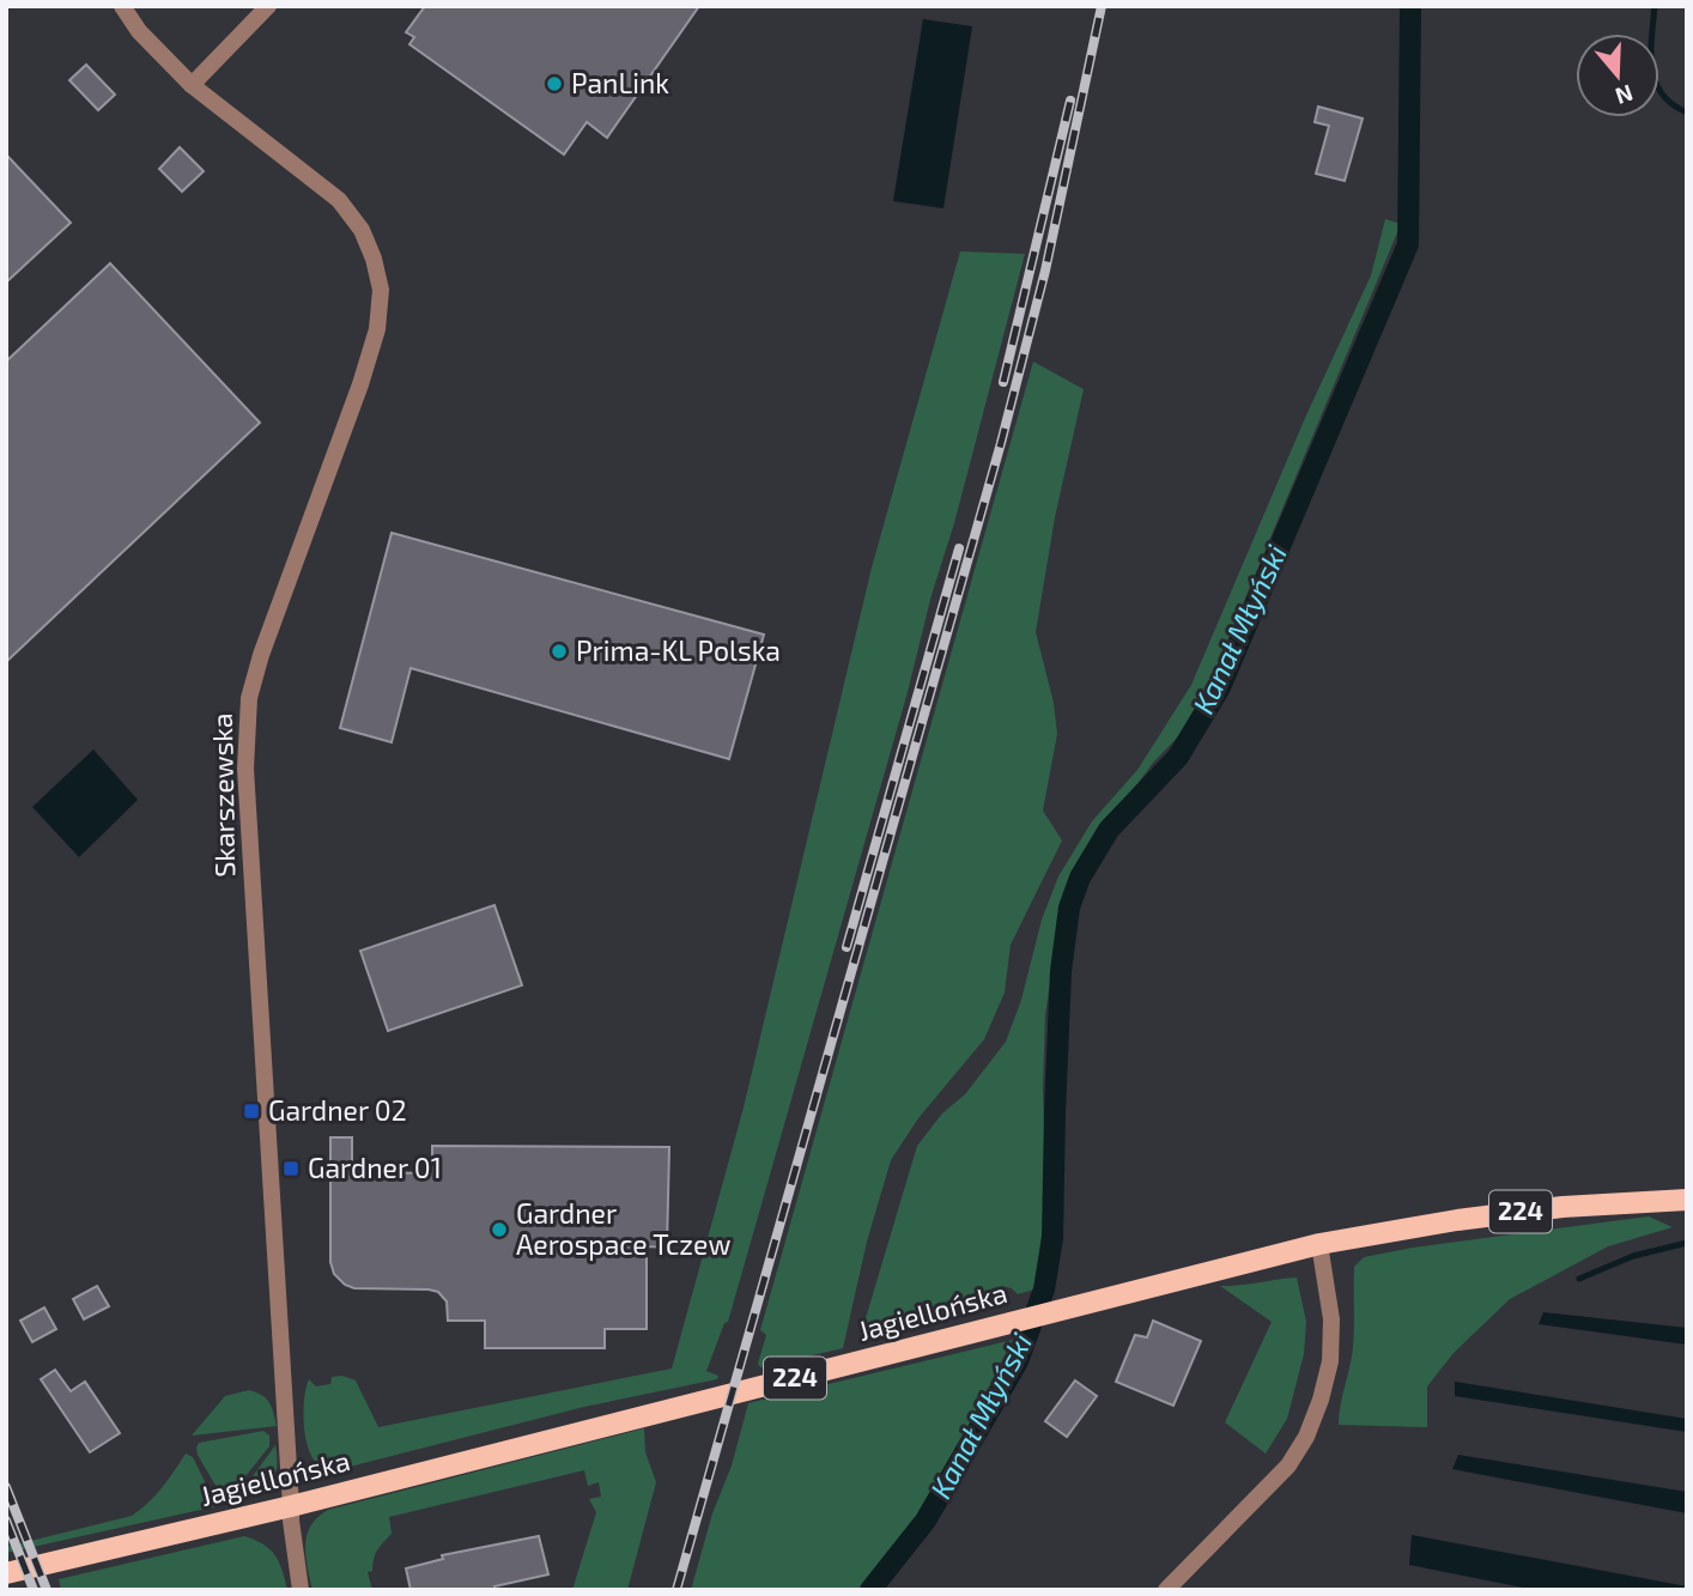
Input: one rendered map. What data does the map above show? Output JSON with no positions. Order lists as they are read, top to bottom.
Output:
{
  "streets": {
    "main road": ["224", "Jagiellońska"],
    "street": ["Skarszewska"]
  },
  "crossings": [
    ["Skarszewska", "Jagiellońska"]
  ],
  "water": ["Kanał Młyński"],
  "places": {
    "other": ["PanLink", "Prima-KL Polska", "Gardner Aerospace Tczew"],
    "transit": ["Gardner 02", "Gardner 01"]
  },
  "north": "bottom"
}
